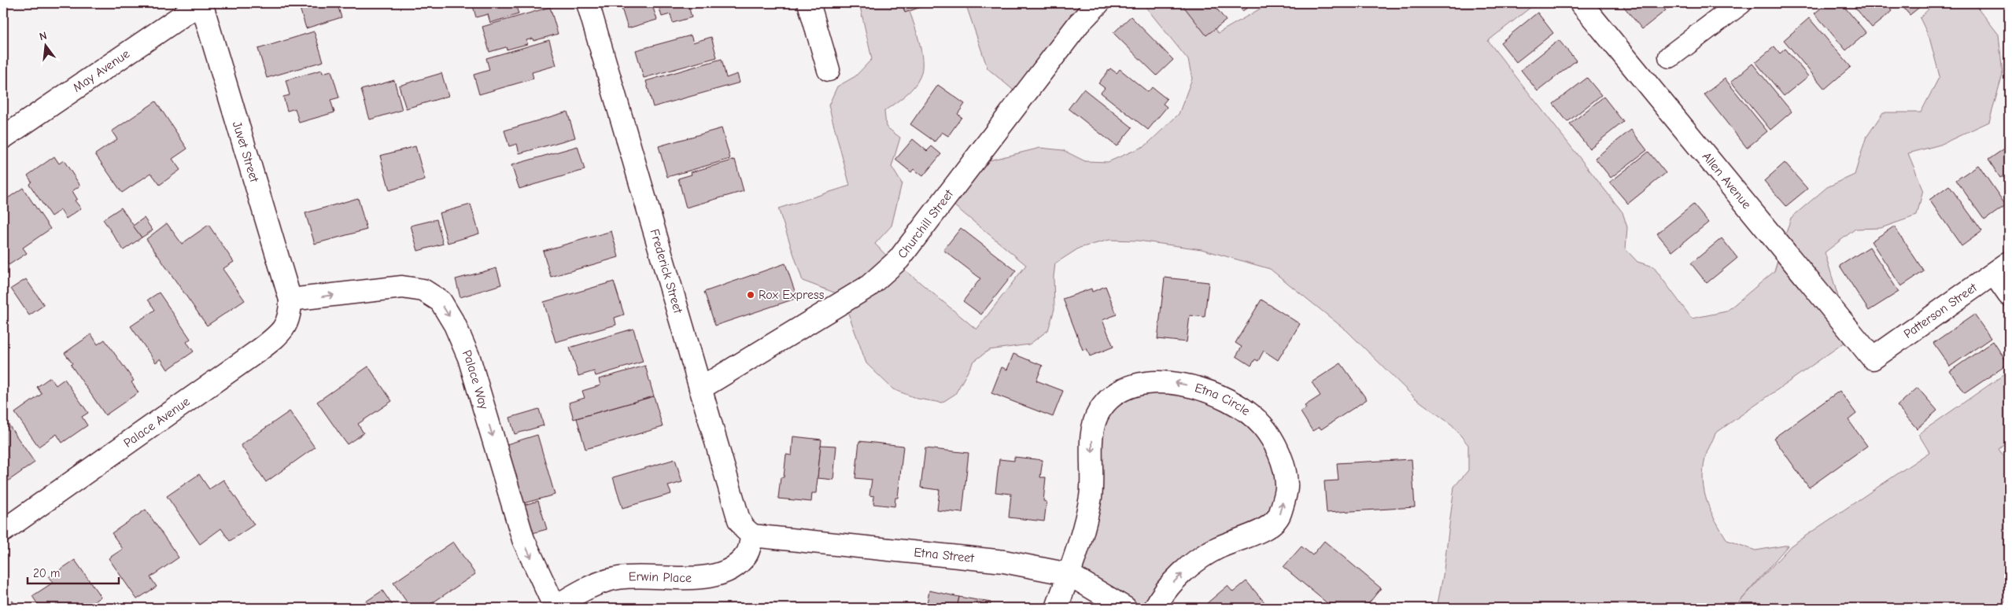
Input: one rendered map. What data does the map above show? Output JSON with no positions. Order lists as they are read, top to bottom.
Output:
{
  "streets": {
    "street": [
      "May Avenue",
      "Juvet Street",
      "Allen Avenue",
      "Churchill Street",
      "Frederick Street",
      "Patterson Street",
      "Palace Way",
      "Etna Circle",
      "Palace Avenue",
      "Etna Street",
      "Erwin Place"
    ]
  },
  "crossings": [
    ["May Avenue", "Juvet Street"],
    ["Juvet Street", "Palace Way"],
    ["Juvet Street", "Palace Avenue"],
    ["Allen Avenue", "Patterson Street"],
    ["Churchill Street", "Frederick Street"],
    ["Frederick Street", "Etna Street"],
    ["Frederick Street", "Erwin Place"],
    ["Palace Way", "Palace Avenue"],
    ["Palace Way", "Erwin Place"],
    ["Etna Circle", "Etna Street"],
    ["Etna Street", "Erwin Place"]
  ],
  "one_way": ["Palace Way"],
  "places": ["Rox Express"],
  "scale_bar": "20 m",
  "north": "top"
}
